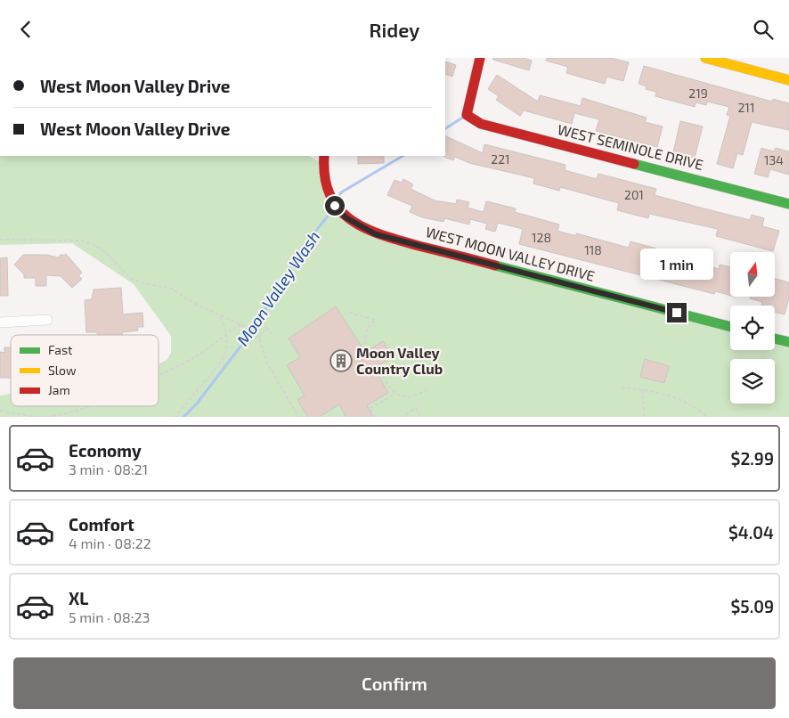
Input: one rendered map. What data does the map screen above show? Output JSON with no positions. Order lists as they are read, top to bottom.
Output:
{
  "streets": {
    "street": ["WEST SEMINOLE DRIVE", "WEST MOON VALLEY DRIVE"]
  },
  "water": ["Moon Valley Wash"],
  "places": {
    "building": ["Moon Valley Country Club"]
  },
  "house_numbers": [
    "219",
    "211",
    "221",
    "134",
    "201",
    "128",
    "118"
  ],
  "legend": ["Fast", "Slow", "Jam"],
  "north": "top",
  "page": {
    "header": "Ridey",
    "banner": ["West Moon Valley Drive", "West Moon Valley Drive"],
    "bubble": "1 min",
    "list": [
      {
        "name": "Economy",
        "note": "3 min · 08:21",
        "value": "$2.99"
      },
      {
        "name": "Comfort",
        "note": "4 min · 08:22",
        "value": "$4.04"
      },
      {
        "name": "XL",
        "note": "5 min · 08:23",
        "value": "$5.09"
      }
    ],
    "buttons": "Confirm"
  }
}
